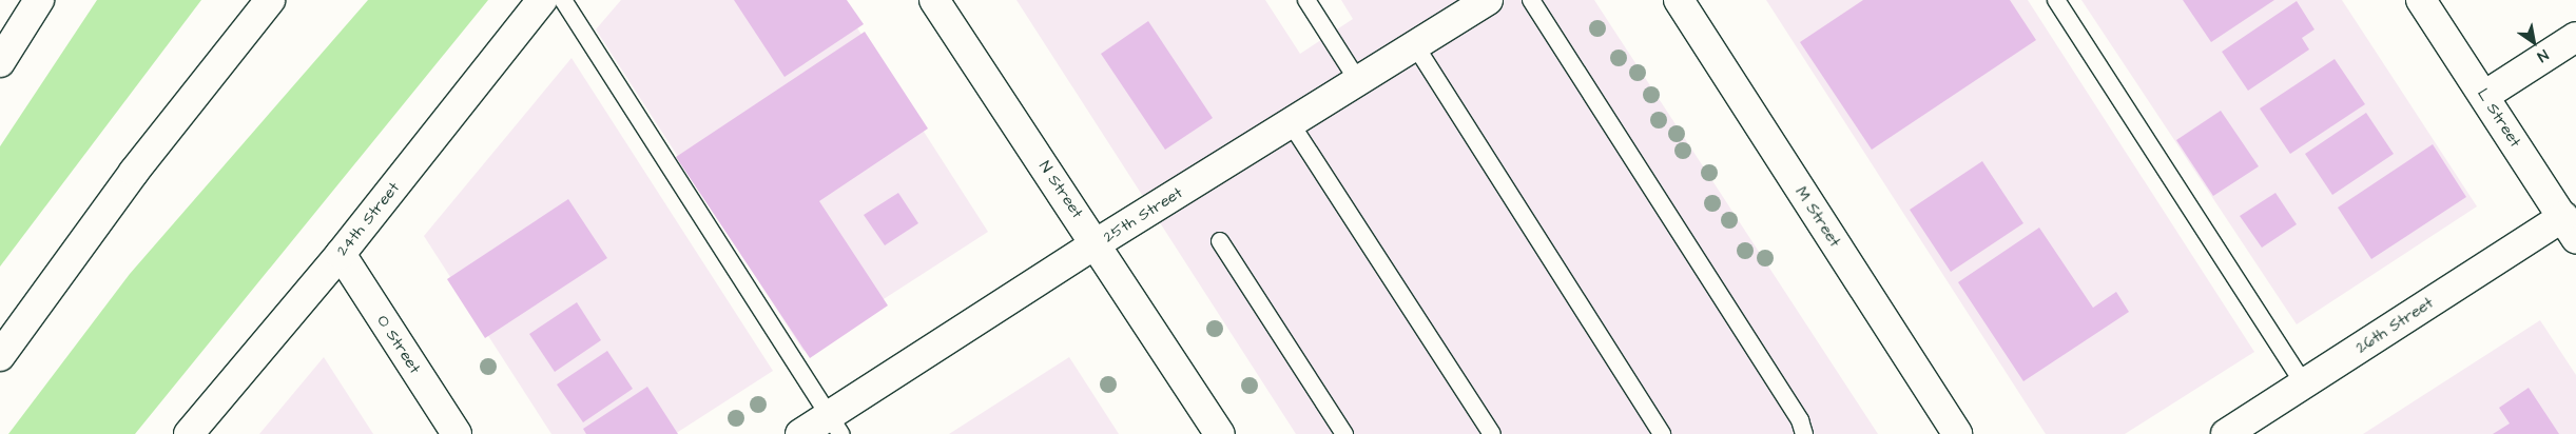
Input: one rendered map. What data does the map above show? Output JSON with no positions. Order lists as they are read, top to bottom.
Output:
{
  "streets": {
    "main road": [
      "L Street",
      "N Street",
      "25th Street",
      "M Street",
      "24th Street",
      "26th Street",
      "O Street"
    ]
  },
  "crossings": [
    ["L Street", "26th Street"],
    ["N Street", "25th Street"],
    ["24th Street", "O Street"]
  ],
  "north": "bottom right"
}
